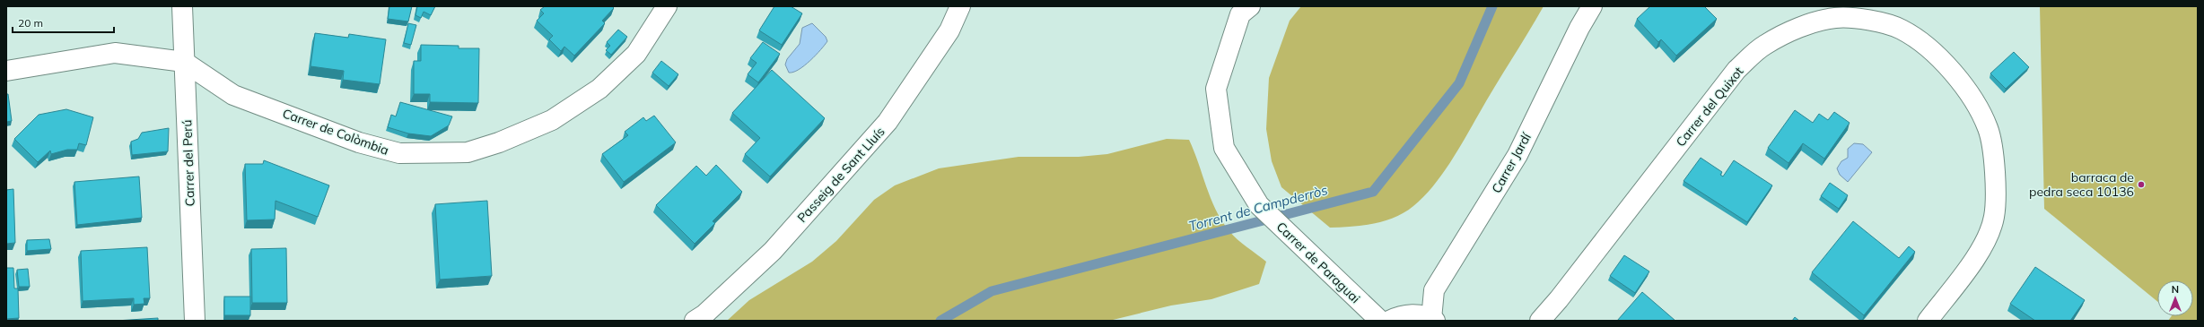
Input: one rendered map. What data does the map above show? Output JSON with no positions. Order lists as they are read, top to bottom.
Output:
{
  "streets": {
    "street": [
      "Carrer del Quixot",
      "Carrer de Colòmbia",
      "Carrer del Perú",
      "Carrer Jardí",
      "Passeig de Sant Lluís",
      "Carrer de Paraguai"
    ]
  },
  "crossings": [
    ["Carrer de Colòmbia", "Carrer del Perú"]
  ],
  "water": ["Torrent de Campderròs"],
  "places": ["barraca de pedra seca 10136"],
  "scale_bar": "20 m",
  "north": "top"
}
